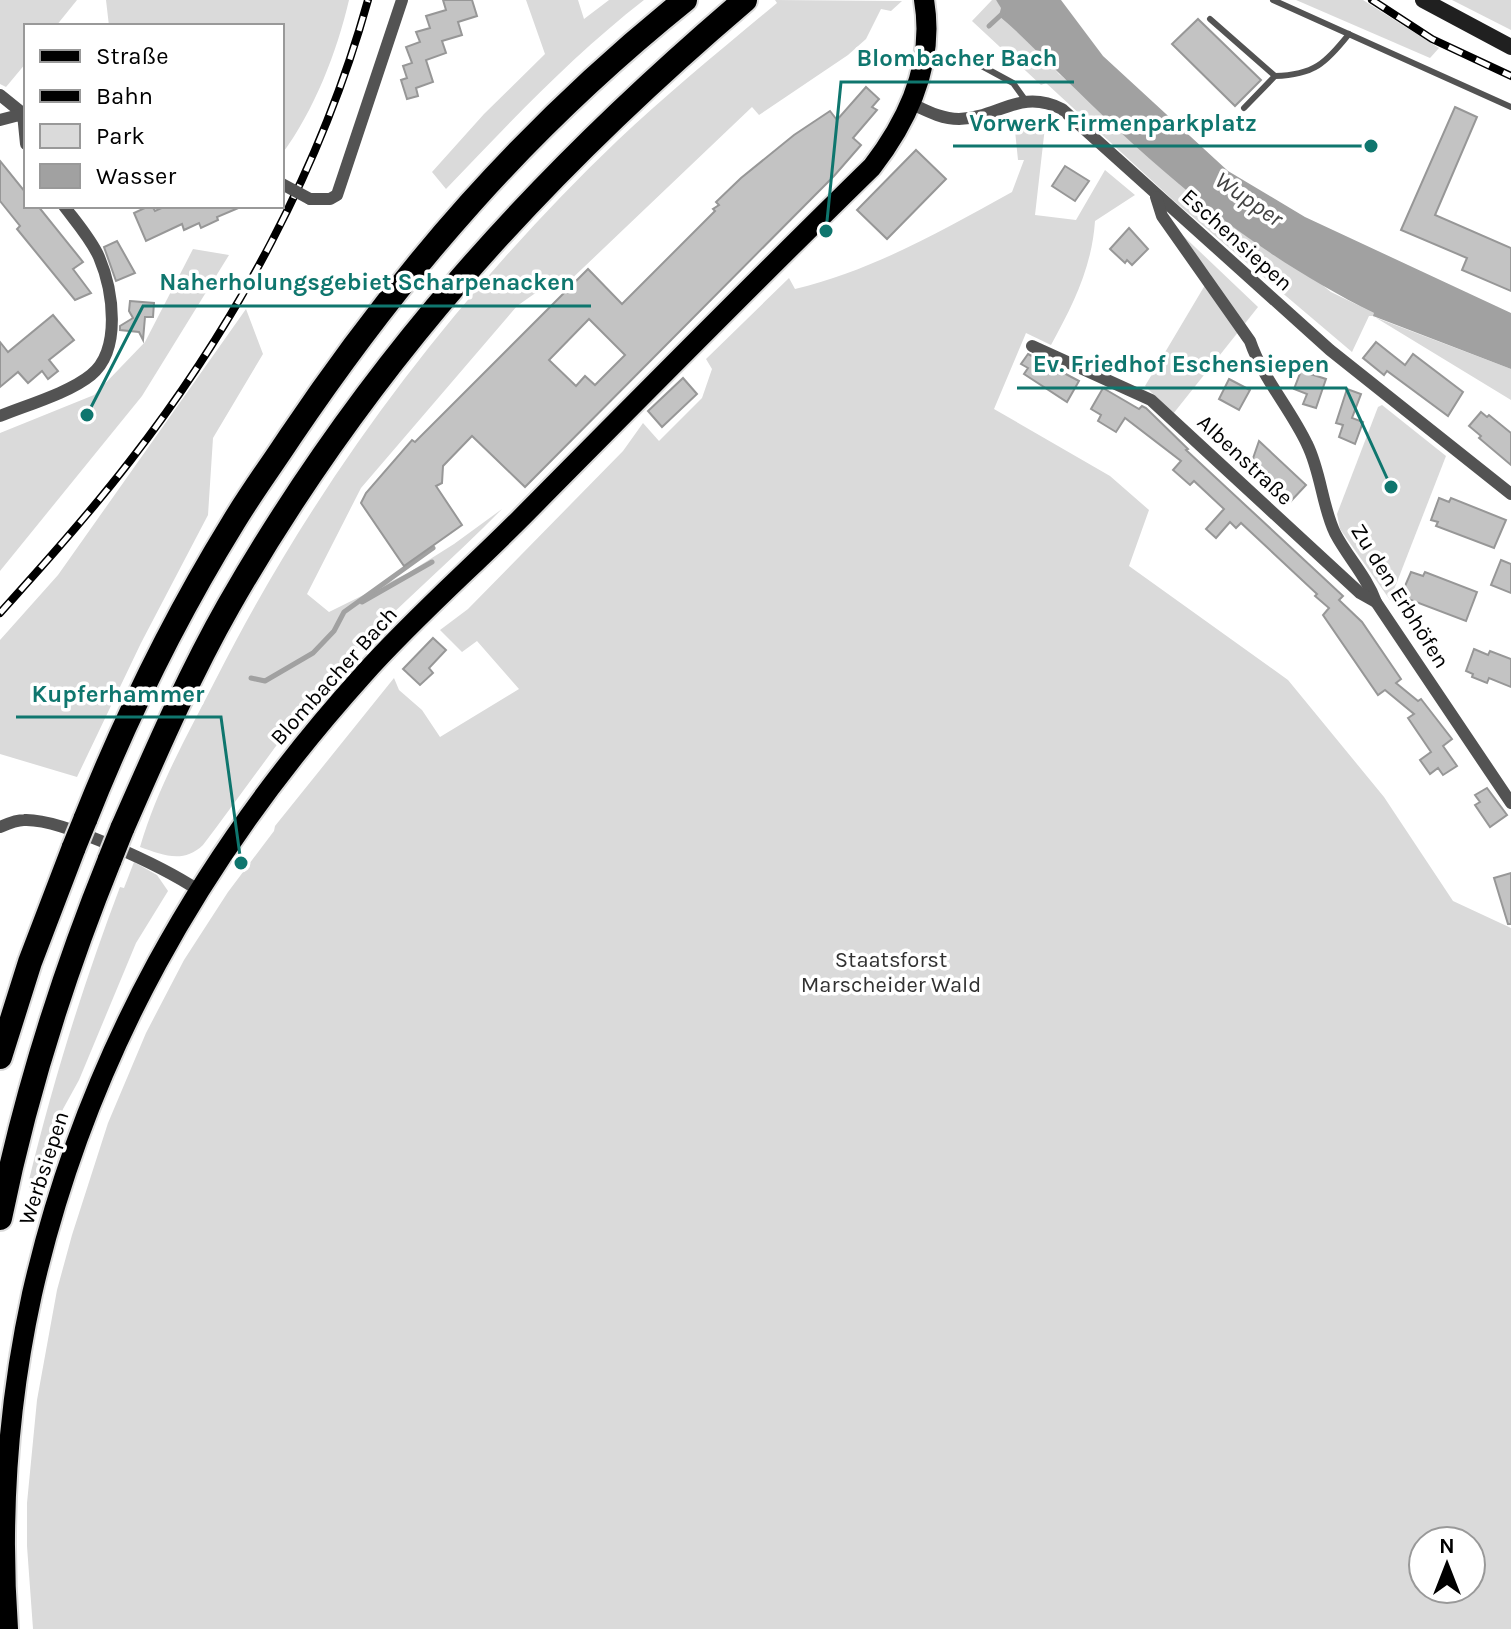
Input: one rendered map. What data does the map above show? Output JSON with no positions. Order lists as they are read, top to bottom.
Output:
{
  "streets": {
    "main road": ["Blombacher Bach", "Werbsiepen"],
    "street": ["Eschensiepen", "Albenstraße", "Zu den Erbhöfen"]
  },
  "crossings": [
    ["Eschensiepen", "Zu den Erbhöfen"],
    ["Albenstraße", "Zu den Erbhöfen"],
    ["Blombacher Bach", "Werbsiepen"]
  ],
  "water": ["Wupper"],
  "parks": ["Staatsforst Marscheider Wald"],
  "places": [
    "Vorwerk Firmenparkplatz",
    "Blombacher Bach",
    "Naherholungsgebiet Scharpenacken",
    "Ev. Friedhof Eschensiepen",
    "Kupferhammer"
  ],
  "legend": [
    "Straße",
    "Bahn",
    "Park",
    "Wasser"
  ],
  "north": "top"
}
